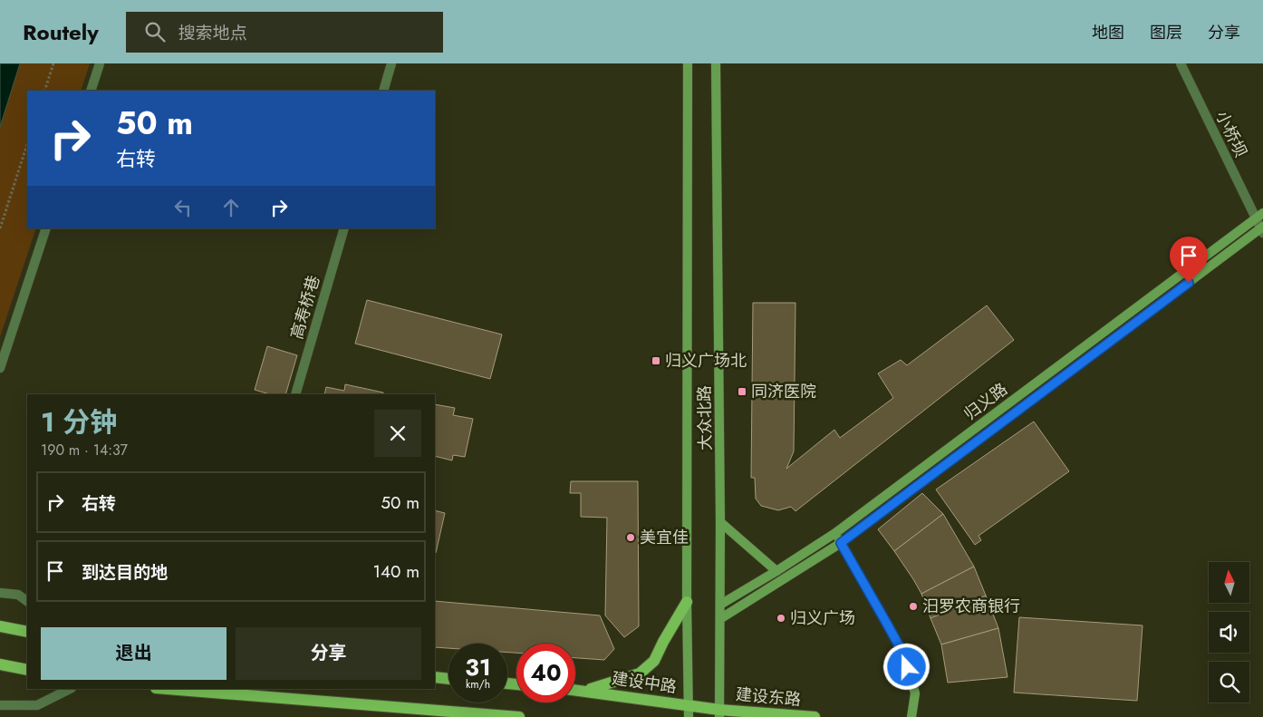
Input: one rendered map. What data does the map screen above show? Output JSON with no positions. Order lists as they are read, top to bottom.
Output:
{
  "streets": {
    "main road": ["建设中路", "建设东路"],
    "street": [
      "小桥坝",
      "高寿桥巷",
      "归义路",
      "大众北路"
    ]
  },
  "crossings": [
    ["小桥坝", "归义路"],
    ["归义路", "大众北路"],
    ["大众北路", "建设中路"],
    ["大众北路", "建设东路"],
    ["建设中路", "建设东路"]
  ],
  "places": {
    "transit": ["归义广场北", "同济医院"],
    "other": ["美宜佳", "汨罗农商银行", "归义广场"]
  },
  "north": "top",
  "page": {
    "header": "Routely",
    "search": "搜索地点",
    "nav": ["地图", "图层", "分享"],
    "turn": ["50 m", "右转"],
    "heading": ["1 分钟", "190 m · 14:37"],
    "list": [
      {
        "name": "右转",
        "value": "50 m"
      },
      {
        "name": "到达目的地",
        "value": "140 m"
      }
    ],
    "buttons": ["退出", "分享"],
    "speed": "31 km/h",
    "limit": "40"
  }
}
